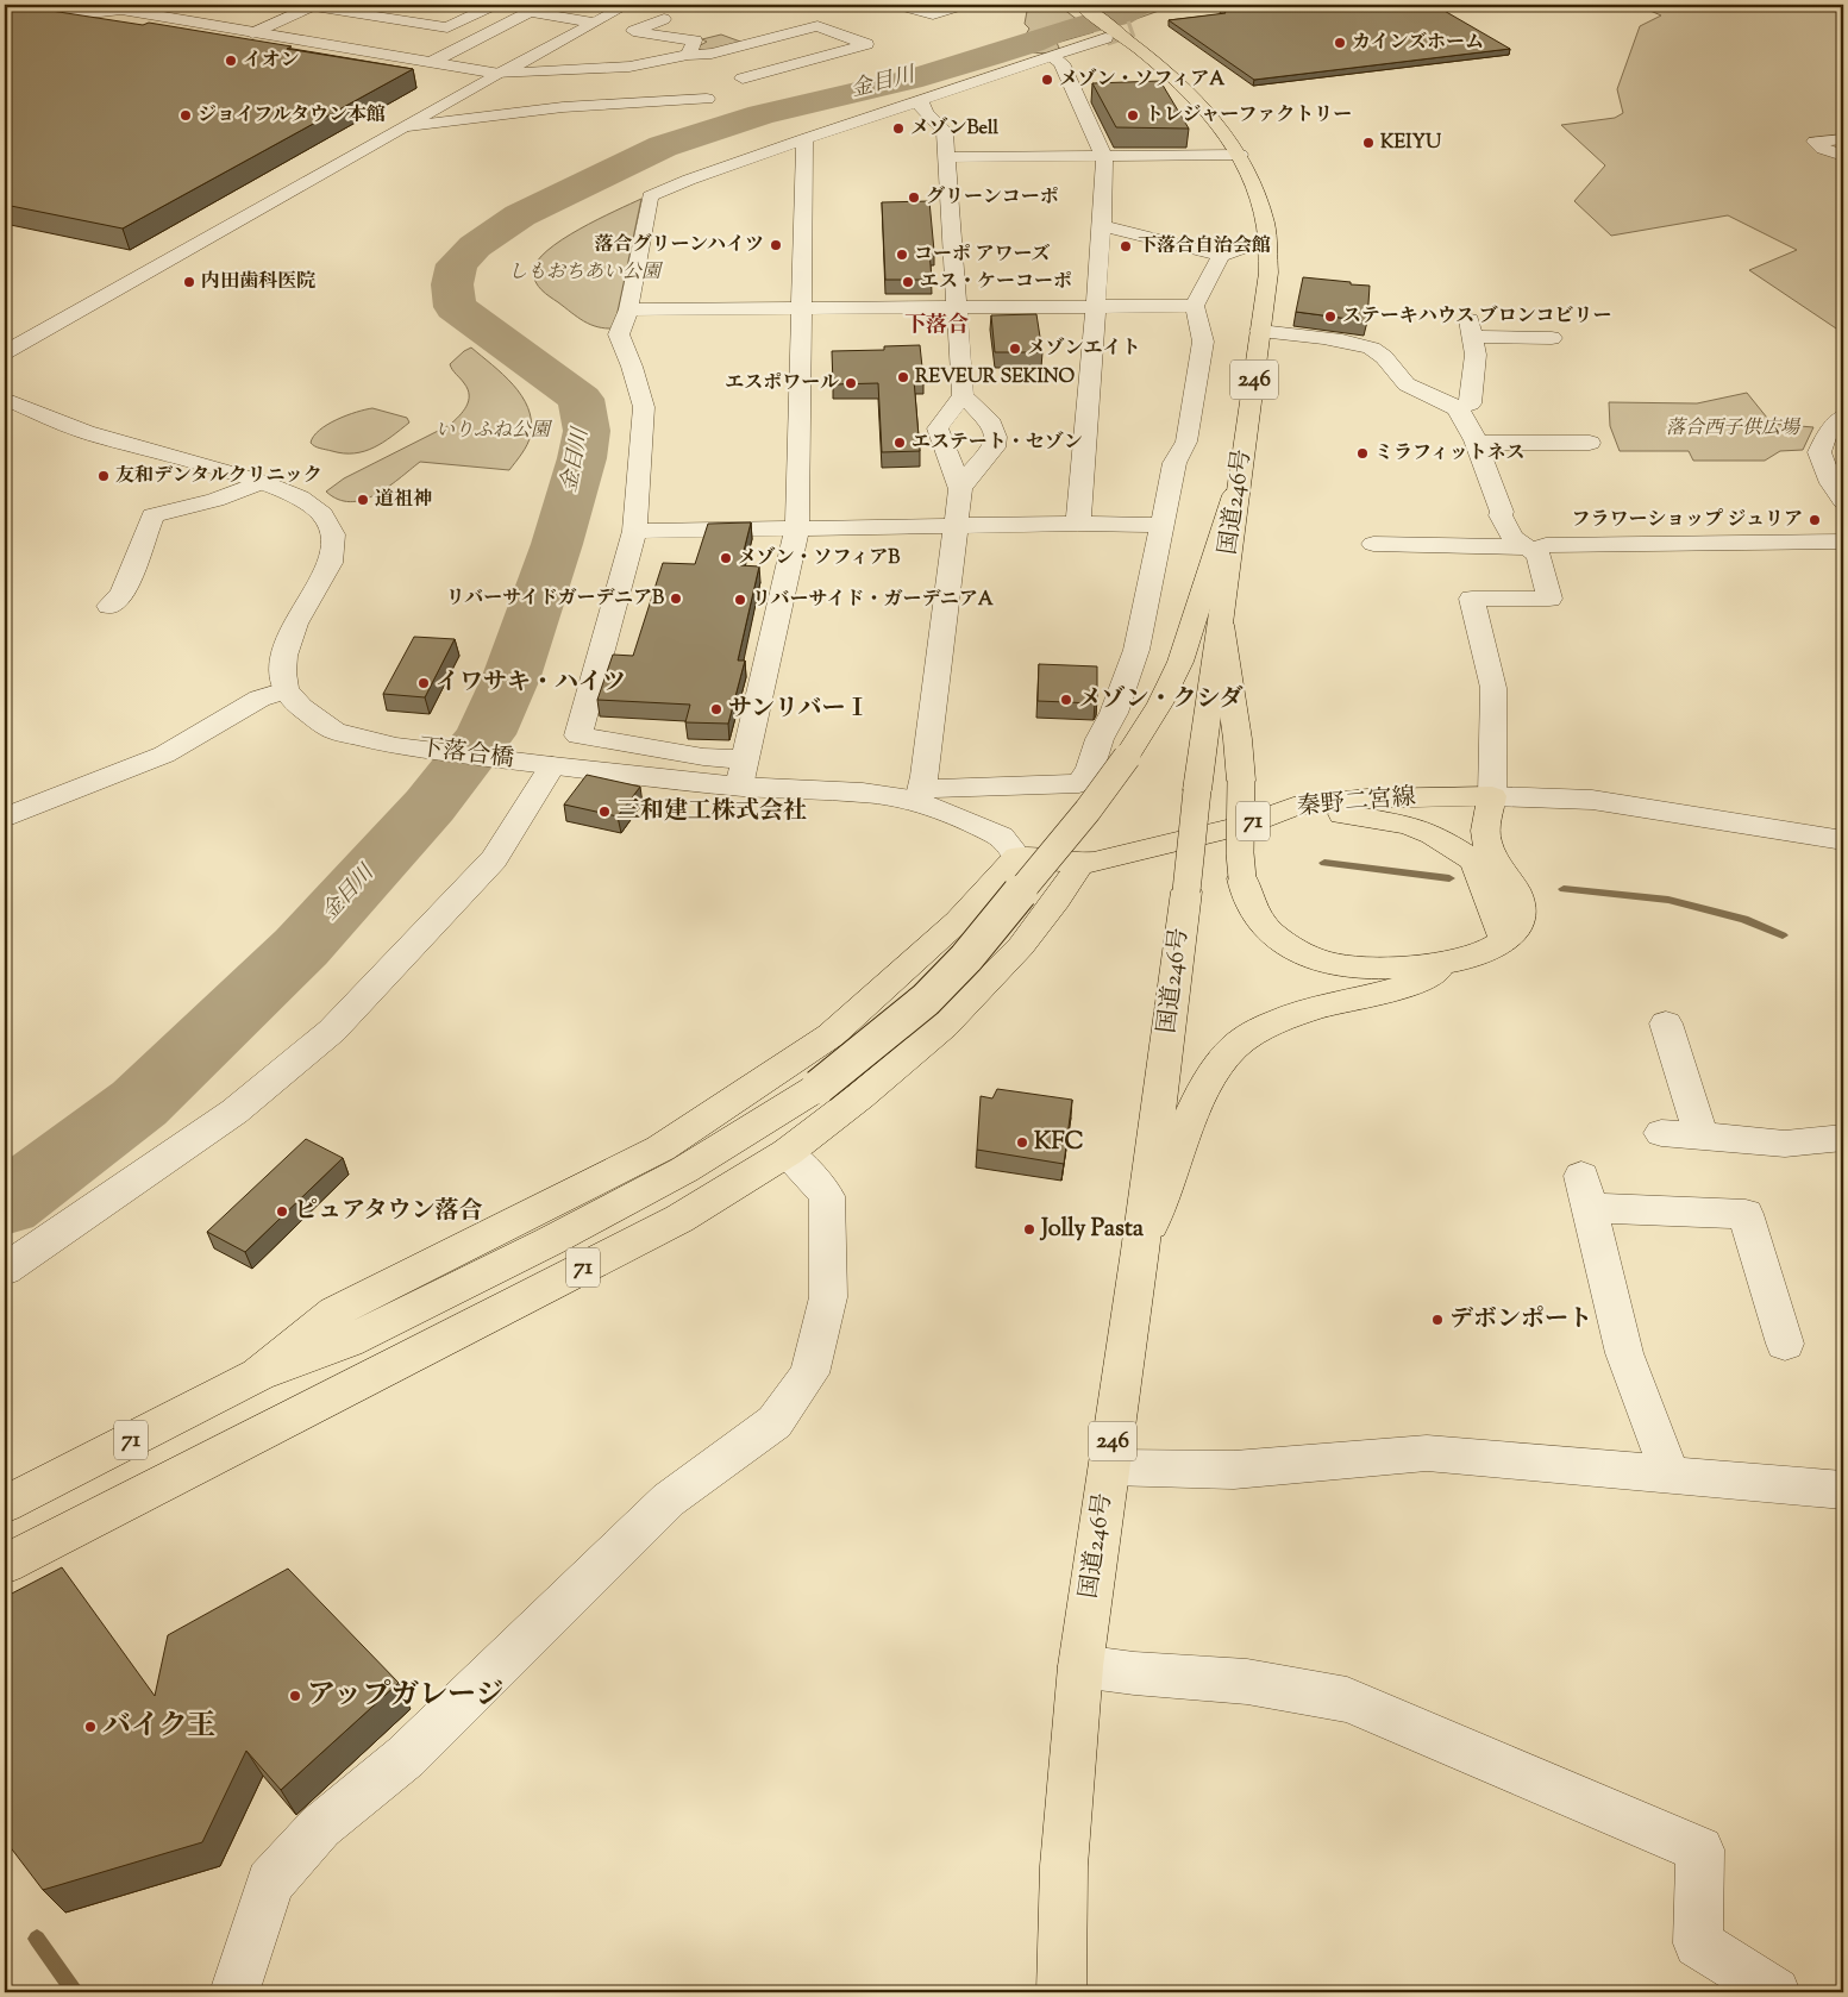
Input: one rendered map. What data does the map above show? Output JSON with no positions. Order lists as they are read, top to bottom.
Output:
{
  "streets": {
    "main road": [
      "246",
      "国道246号",
      "秦野二宮線",
      "71"
    ],
    "street": ["下落合橋"]
  },
  "crossings": [
    ["246", "国道246号"],
    ["国道246号", "71"],
    ["秦野二宮線", "71"]
  ],
  "districts": ["下落合"],
  "water": ["金目川"],
  "parks": ["しもおちあい公園", "落合西子供広場", "いりふね公園"],
  "places": [
    "カインズホーム",
    "イオン",
    "メゾン・ソフィアA",
    "ジョイフルタウン本館",
    "トレジャーファクトリー",
    "メゾンBell",
    "KEIYU",
    "グリーンコーポ",
    "落合グリーンハイツ",
    "下落合自治会館",
    "コーポ アワーズ",
    "内田歯科医院",
    "エス・ケーコーポ",
    "ステーキハウス ブロンコビリー",
    "メゾンエイト",
    "REVEUR SEKINO",
    "エスポワール",
    "エステート・セゾン",
    "ミラフィットネス",
    "友和デンタルクリニック",
    "道祖神",
    "フラワーショップ ジュリア",
    "メゾン・ソフィアB",
    "リバーサイドガーデニアB",
    "リバーサイド・ガーデニアA",
    "イワサキ・ハイツ",
    "メゾン・クシダ",
    "サンリバーⅠ",
    "三和建工株式会社",
    "KFC",
    "ピュアタウン落合",
    "Jolly Pasta",
    "デボンポート",
    "アップガレージ",
    "バイク王"
  ]
}
